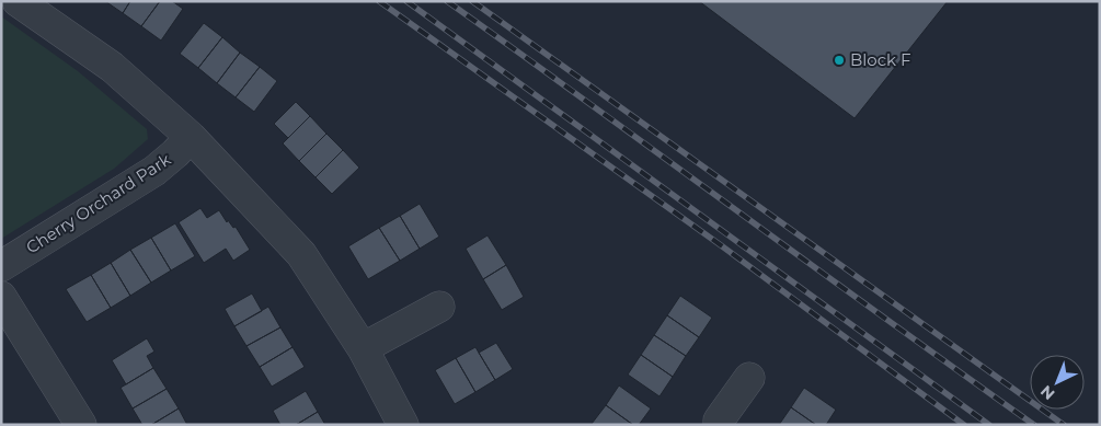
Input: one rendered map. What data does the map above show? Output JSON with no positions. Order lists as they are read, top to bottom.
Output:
{
  "streets": {
    "street": ["Cherry Orchard Park"]
  },
  "places": ["Block F"],
  "north": "bottom left"
}
